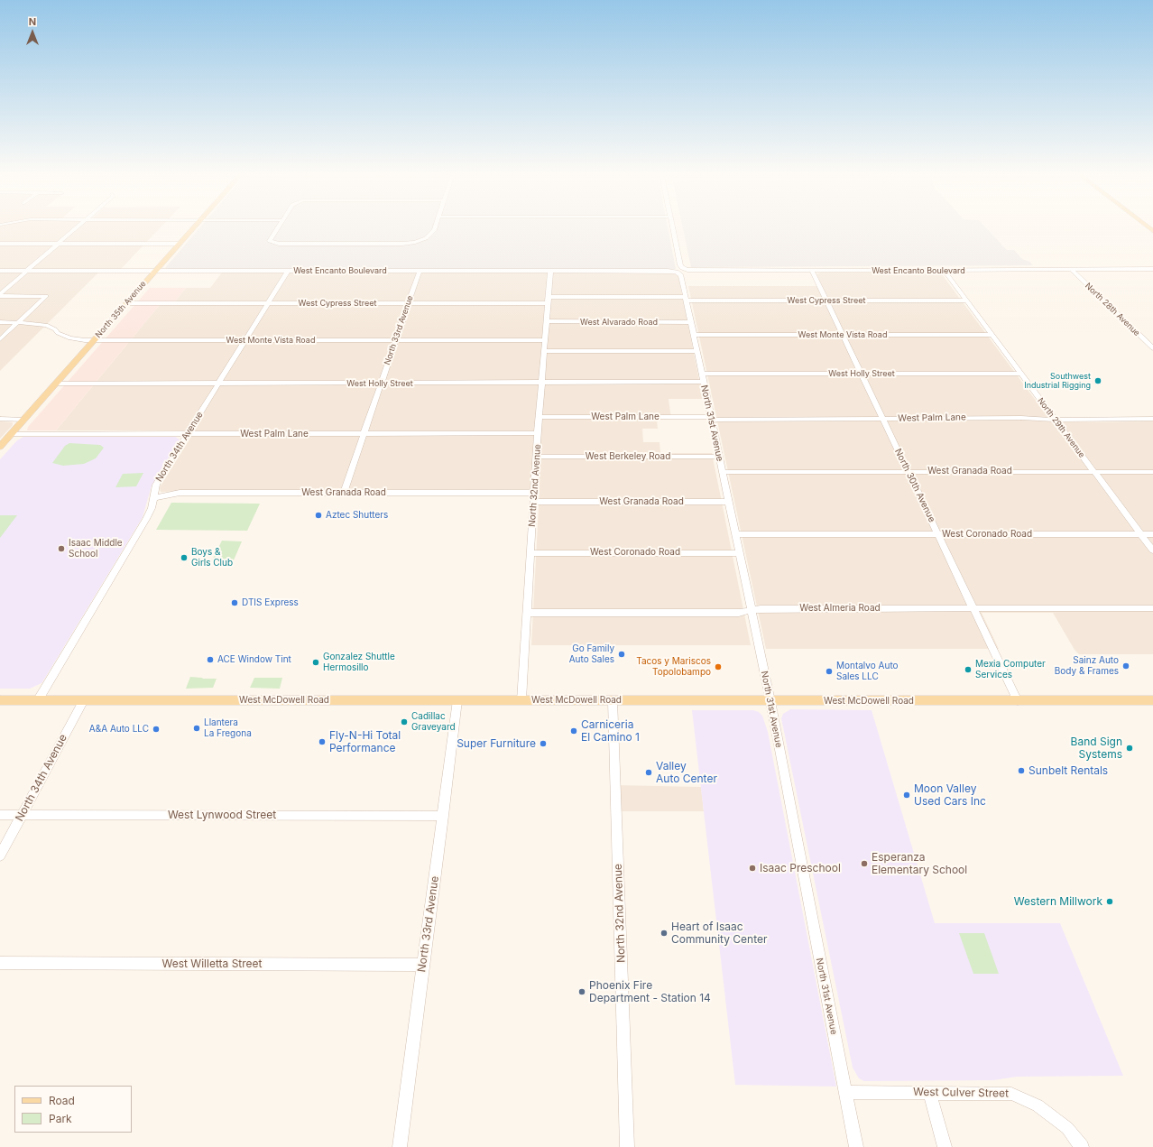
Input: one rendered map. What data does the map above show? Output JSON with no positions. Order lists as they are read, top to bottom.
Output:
{
  "streets": {
    "main road": ["North 35th Avenue", "West McDowell Road"],
    "street": [
      "West Encanto Boulevard",
      "West Cypress Street",
      "North 28th Avenue",
      "West Alvarado Road",
      "North 33rd Avenue",
      "West Monte Vista Road",
      "West Holly Street",
      "West Palm Lane",
      "North 31st Avenue",
      "North 29th Avenue",
      "North 34th Avenue",
      "West Berkeley Road",
      "West Granada Road",
      "North 32nd Avenue",
      "North 30th Avenue",
      "West Coronado Road",
      "West Almeria Road",
      "West Lynwood Street",
      "West Willetta Street",
      "West Culver Street"
    ]
  },
  "crossings": [
    ["West Encanto Boulevard", "North 35th Avenue"],
    ["West Encanto Boulevard", "North 28th Avenue"],
    ["West Encanto Boulevard", "North 33rd Avenue"],
    ["West Encanto Boulevard", "North 31st Avenue"],
    ["West Encanto Boulevard", "North 29th Avenue"],
    ["West Encanto Boulevard", "North 34th Avenue"],
    ["West Encanto Boulevard", "North 32nd Avenue"],
    ["West Encanto Boulevard", "North 30th Avenue"],
    ["West Cypress Street", "North 35th Avenue"],
    ["West Cypress Street", "North 33rd Avenue"],
    ["West Cypress Street", "North 31st Avenue"],
    ["West Cypress Street", "North 29th Avenue"],
    ["West Cypress Street", "North 34th Avenue"],
    ["West Cypress Street", "North 32nd Avenue"],
    ["West Cypress Street", "North 30th Avenue"],
    ["North 35th Avenue", "West Monte Vista Road"],
    ["North 35th Avenue", "West Holly Street"],
    ["North 35th Avenue", "West Palm Lane"],
    ["West Alvarado Road", "North 31st Avenue"],
    ["West Alvarado Road", "North 32nd Avenue"],
    ["North 33rd Avenue", "West Monte Vista Road"],
    ["North 33rd Avenue", "West Holly Street"],
    ["North 33rd Avenue", "West Palm Lane"],
    ["North 33rd Avenue", "West Granada Road"],
    ["North 33rd Avenue", "West McDowell Road"],
    ["North 33rd Avenue", "West Lynwood Street"],
    ["North 33rd Avenue", "West Willetta Street"],
    ["West Monte Vista Road", "North 31st Avenue"],
    ["West Monte Vista Road", "North 29th Avenue"],
    ["West Monte Vista Road", "North 34th Avenue"],
    ["West Monte Vista Road", "North 32nd Avenue"],
    ["West Monte Vista Road", "North 30th Avenue"],
    ["West Holly Street", "North 31st Avenue"],
    ["West Holly Street", "North 29th Avenue"],
    ["West Holly Street", "North 34th Avenue"],
    ["West Holly Street", "North 32nd Avenue"],
    ["West Holly Street", "North 30th Avenue"],
    ["West Palm Lane", "North 31st Avenue"],
    ["West Palm Lane", "North 29th Avenue"],
    ["West Palm Lane", "North 34th Avenue"],
    ["West Palm Lane", "North 32nd Avenue"],
    ["West Palm Lane", "North 30th Avenue"],
    ["North 31st Avenue", "West Berkeley Road"],
    ["North 31st Avenue", "West Granada Road"],
    ["North 31st Avenue", "West Coronado Road"],
    ["North 31st Avenue", "West Almeria Road"],
    ["North 31st Avenue", "West McDowell Road"],
    ["North 31st Avenue", "West Culver Street"],
    ["North 29th Avenue", "West Granada Road"],
    ["North 29th Avenue", "West Coronado Road"],
    ["North 34th Avenue", "West Granada Road"],
    ["North 34th Avenue", "West McDowell Road"],
    ["North 34th Avenue", "West Lynwood Street"],
    ["West Berkeley Road", "North 32nd Avenue"],
    ["West Granada Road", "North 32nd Avenue"],
    ["West Granada Road", "North 30th Avenue"],
    ["North 32nd Avenue", "West Coronado Road"],
    ["North 32nd Avenue", "West Almeria Road"],
    ["North 32nd Avenue", "West McDowell Road"],
    ["North 30th Avenue", "West Coronado Road"],
    ["North 30th Avenue", "West Almeria Road"],
    ["North 30th Avenue", "West McDowell Road"]
  ],
  "places": [
    "Southwest Industrial Rigging",
    "Aztec Shutters",
    "Isaac Middle School",
    "Boys & Girls Club",
    "DTIS Express",
    "Go Family Auto Sales",
    "ACE Window Tint",
    "Gonzalez Shuttle Hermosillo",
    "Sainz Auto Body & Frames",
    "Tacos y Mariscos Topolobampo",
    "Mexia Computer Services",
    "Montalvo Auto Sales LLC",
    "Cadillac Graveyard",
    "Llantera La Fregona",
    "A&A Auto LLC",
    "Carniceria El Camino 1",
    "Fly-N-Hi Total Performance",
    "Super Furniture",
    "Band Sign Systems",
    "Sunbelt Rentals",
    "Valley Auto Center",
    "Moon Valley Used Cars Inc",
    "Esperanza Elementary School",
    "Isaac Preschool",
    "Western Millwork",
    "Heart of Isaac Community Center",
    "Phoenix Fire Department - Station 14"
  ],
  "legend": ["Road", "Park"],
  "north": "top"
}
